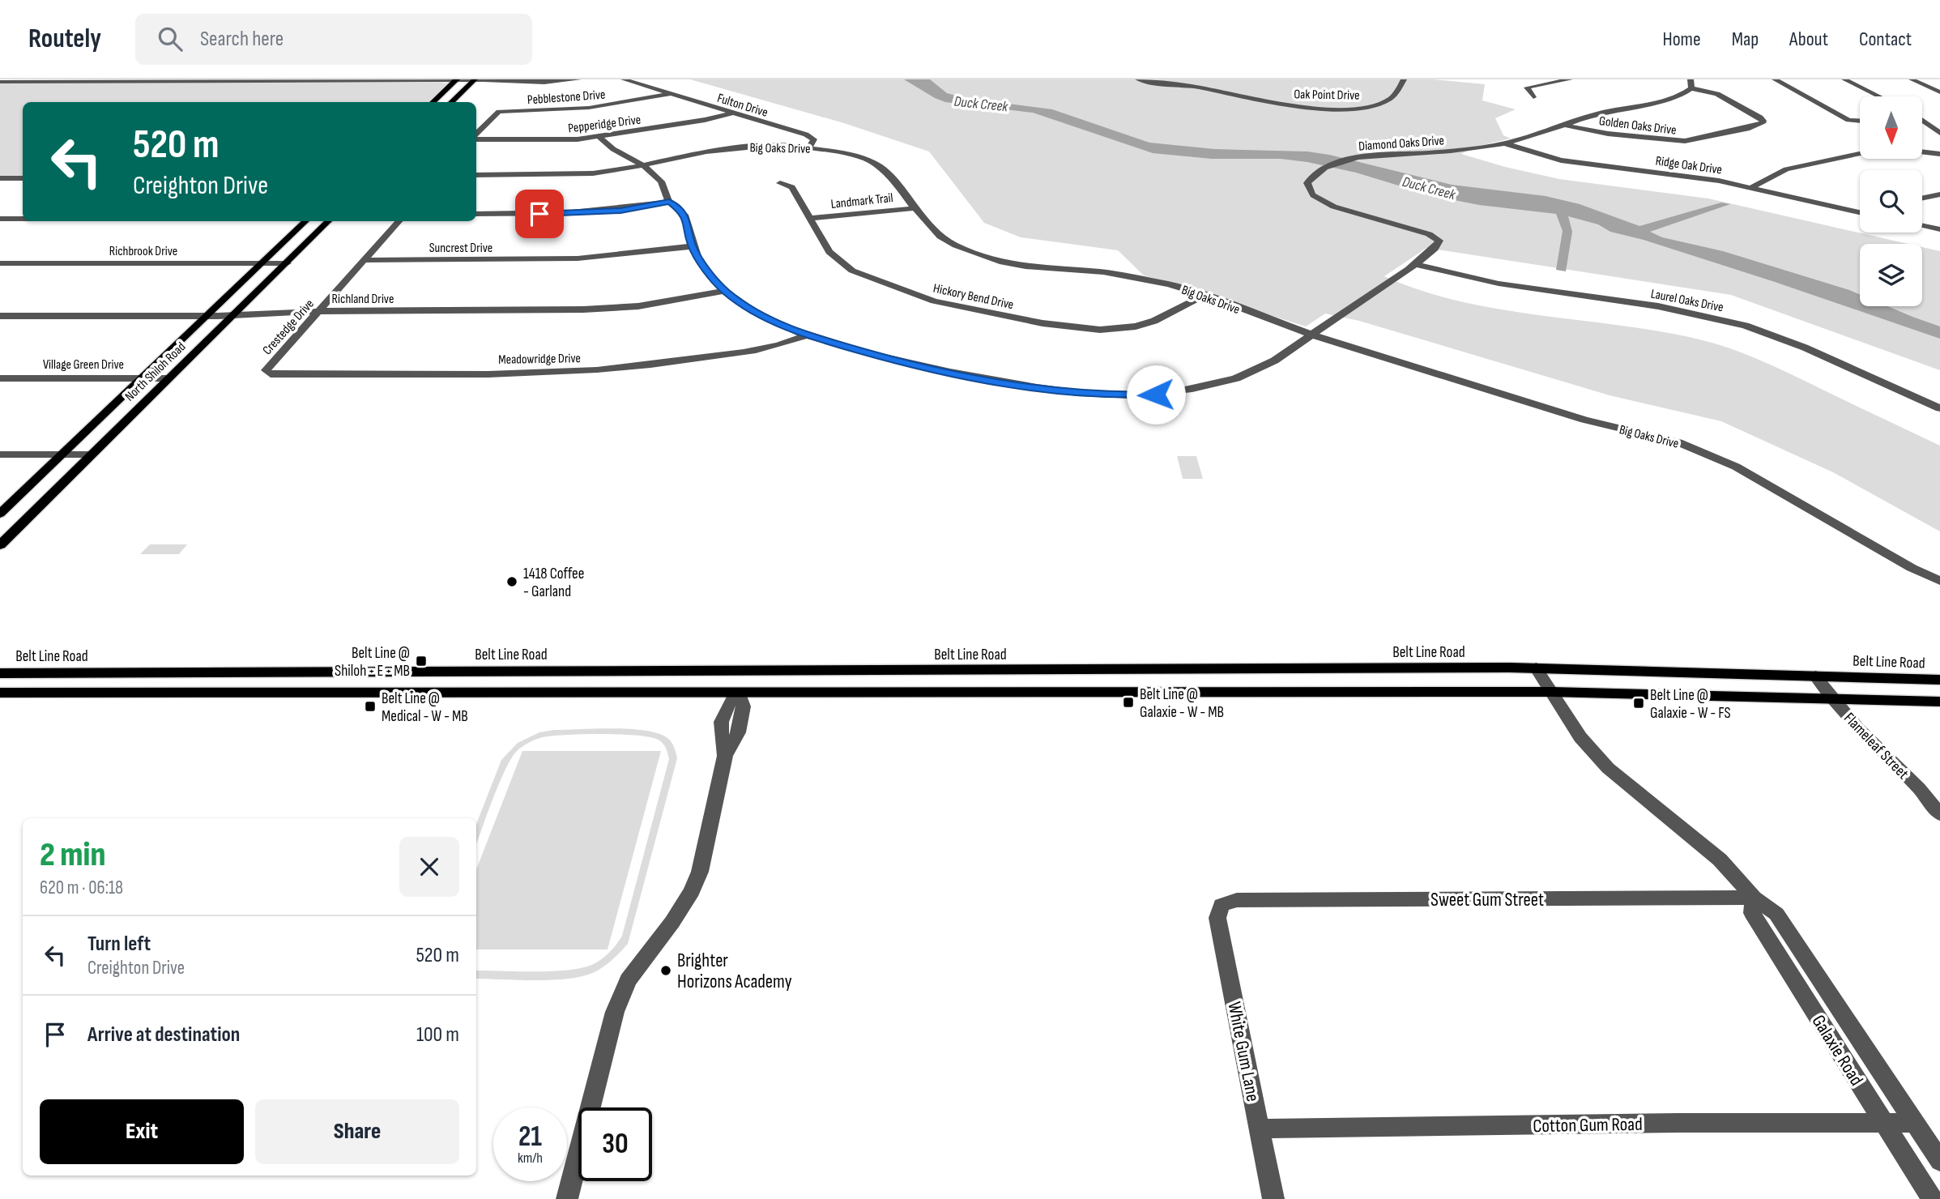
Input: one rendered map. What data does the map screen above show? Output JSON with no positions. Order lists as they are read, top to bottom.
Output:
{
  "streets": {
    "main road": ["North Shiloh Road", "Belt Line Road"],
    "street": [
      "Oak Point Drive",
      "Pebblestone Drive",
      "Fulton Drive",
      "Pepperidge Drive",
      "Golden Oaks Drive",
      "Diamond Oaks Drive",
      "Big Oaks Drive",
      "Ridge Oak Drive",
      "Landmark Trail",
      "Suncrest Drive",
      "Richbrook Drive",
      "Hickory Bend Drive",
      "Richland Drive",
      "Laurel Oaks Drive",
      "Crestedge Drive",
      "Meadowridge Drive",
      "Village Green Drive",
      "Flameleaf Street",
      "Sweet Gum Street",
      "Galaxie Road",
      "White Gum Lane",
      "Cotton Gum Road"
    ]
  },
  "crossings": [
    ["Pebblestone Drive", "Fulton Drive"],
    ["Fulton Drive", "Pepperidge Drive"],
    ["Fulton Drive", "Big Oaks Drive"],
    ["Pepperidge Drive", "Diamond Oaks Drive"],
    ["Golden Oaks Drive", "Diamond Oaks Drive"],
    ["Diamond Oaks Drive", "Big Oaks Drive"],
    ["Diamond Oaks Drive", "Ridge Oak Drive"],
    ["Diamond Oaks Drive", "Suncrest Drive"],
    ["Diamond Oaks Drive", "Richland Drive"],
    ["Diamond Oaks Drive", "Laurel Oaks Drive"],
    ["Diamond Oaks Drive", "Meadowridge Drive"],
    ["Big Oaks Drive", "Landmark Trail"],
    ["Big Oaks Drive", "Hickory Bend Drive"],
    ["Landmark Trail", "Hickory Bend Drive"],
    ["Suncrest Drive", "Crestedge Drive"],
    ["Richbrook Drive", "North Shiloh Road"],
    ["Richland Drive", "Crestedge Drive"],
    ["Richland Drive", "North Shiloh Road"],
    ["Crestedge Drive", "Meadowridge Drive"],
    ["Village Green Drive", "North Shiloh Road"],
    ["Belt Line Road", "Flameleaf Street"],
    ["Belt Line Road", "Galaxie Road"],
    ["Sweet Gum Street", "Galaxie Road"],
    ["Sweet Gum Street", "White Gum Lane"],
    ["Galaxie Road", "Cotton Gum Road"],
    ["White Gum Lane", "Cotton Gum Road"]
  ],
  "water": ["Duck Creek"],
  "places": {
    "other": ["1418 Coffee - Garland", "Brighter Horizons Academy"],
    "transit": [
      "Belt Line @ Shiloh - E - MB",
      "Belt Line @ Galaxie - W - MB",
      "Belt Line @ Galaxie - W - FS",
      "Belt Line @ Medical - W - MB"
    ]
  },
  "north": "bottom",
  "page": {
    "header": "Routely",
    "search": "Search here",
    "nav": [
      "Home",
      "Map",
      "About",
      "Contact"
    ],
    "turn": ["520 m", "Creighton Drive"],
    "heading": ["2 min", "620 m · 06:18"],
    "list": [
      {
        "name": "Turn left",
        "note": "Creighton Drive",
        "value": "520 m"
      },
      {
        "name": "Arrive at destination",
        "value": "100 m"
      }
    ],
    "buttons": ["Exit", "Share"],
    "speed": "21 km/h",
    "limit": "30"
  }
}
